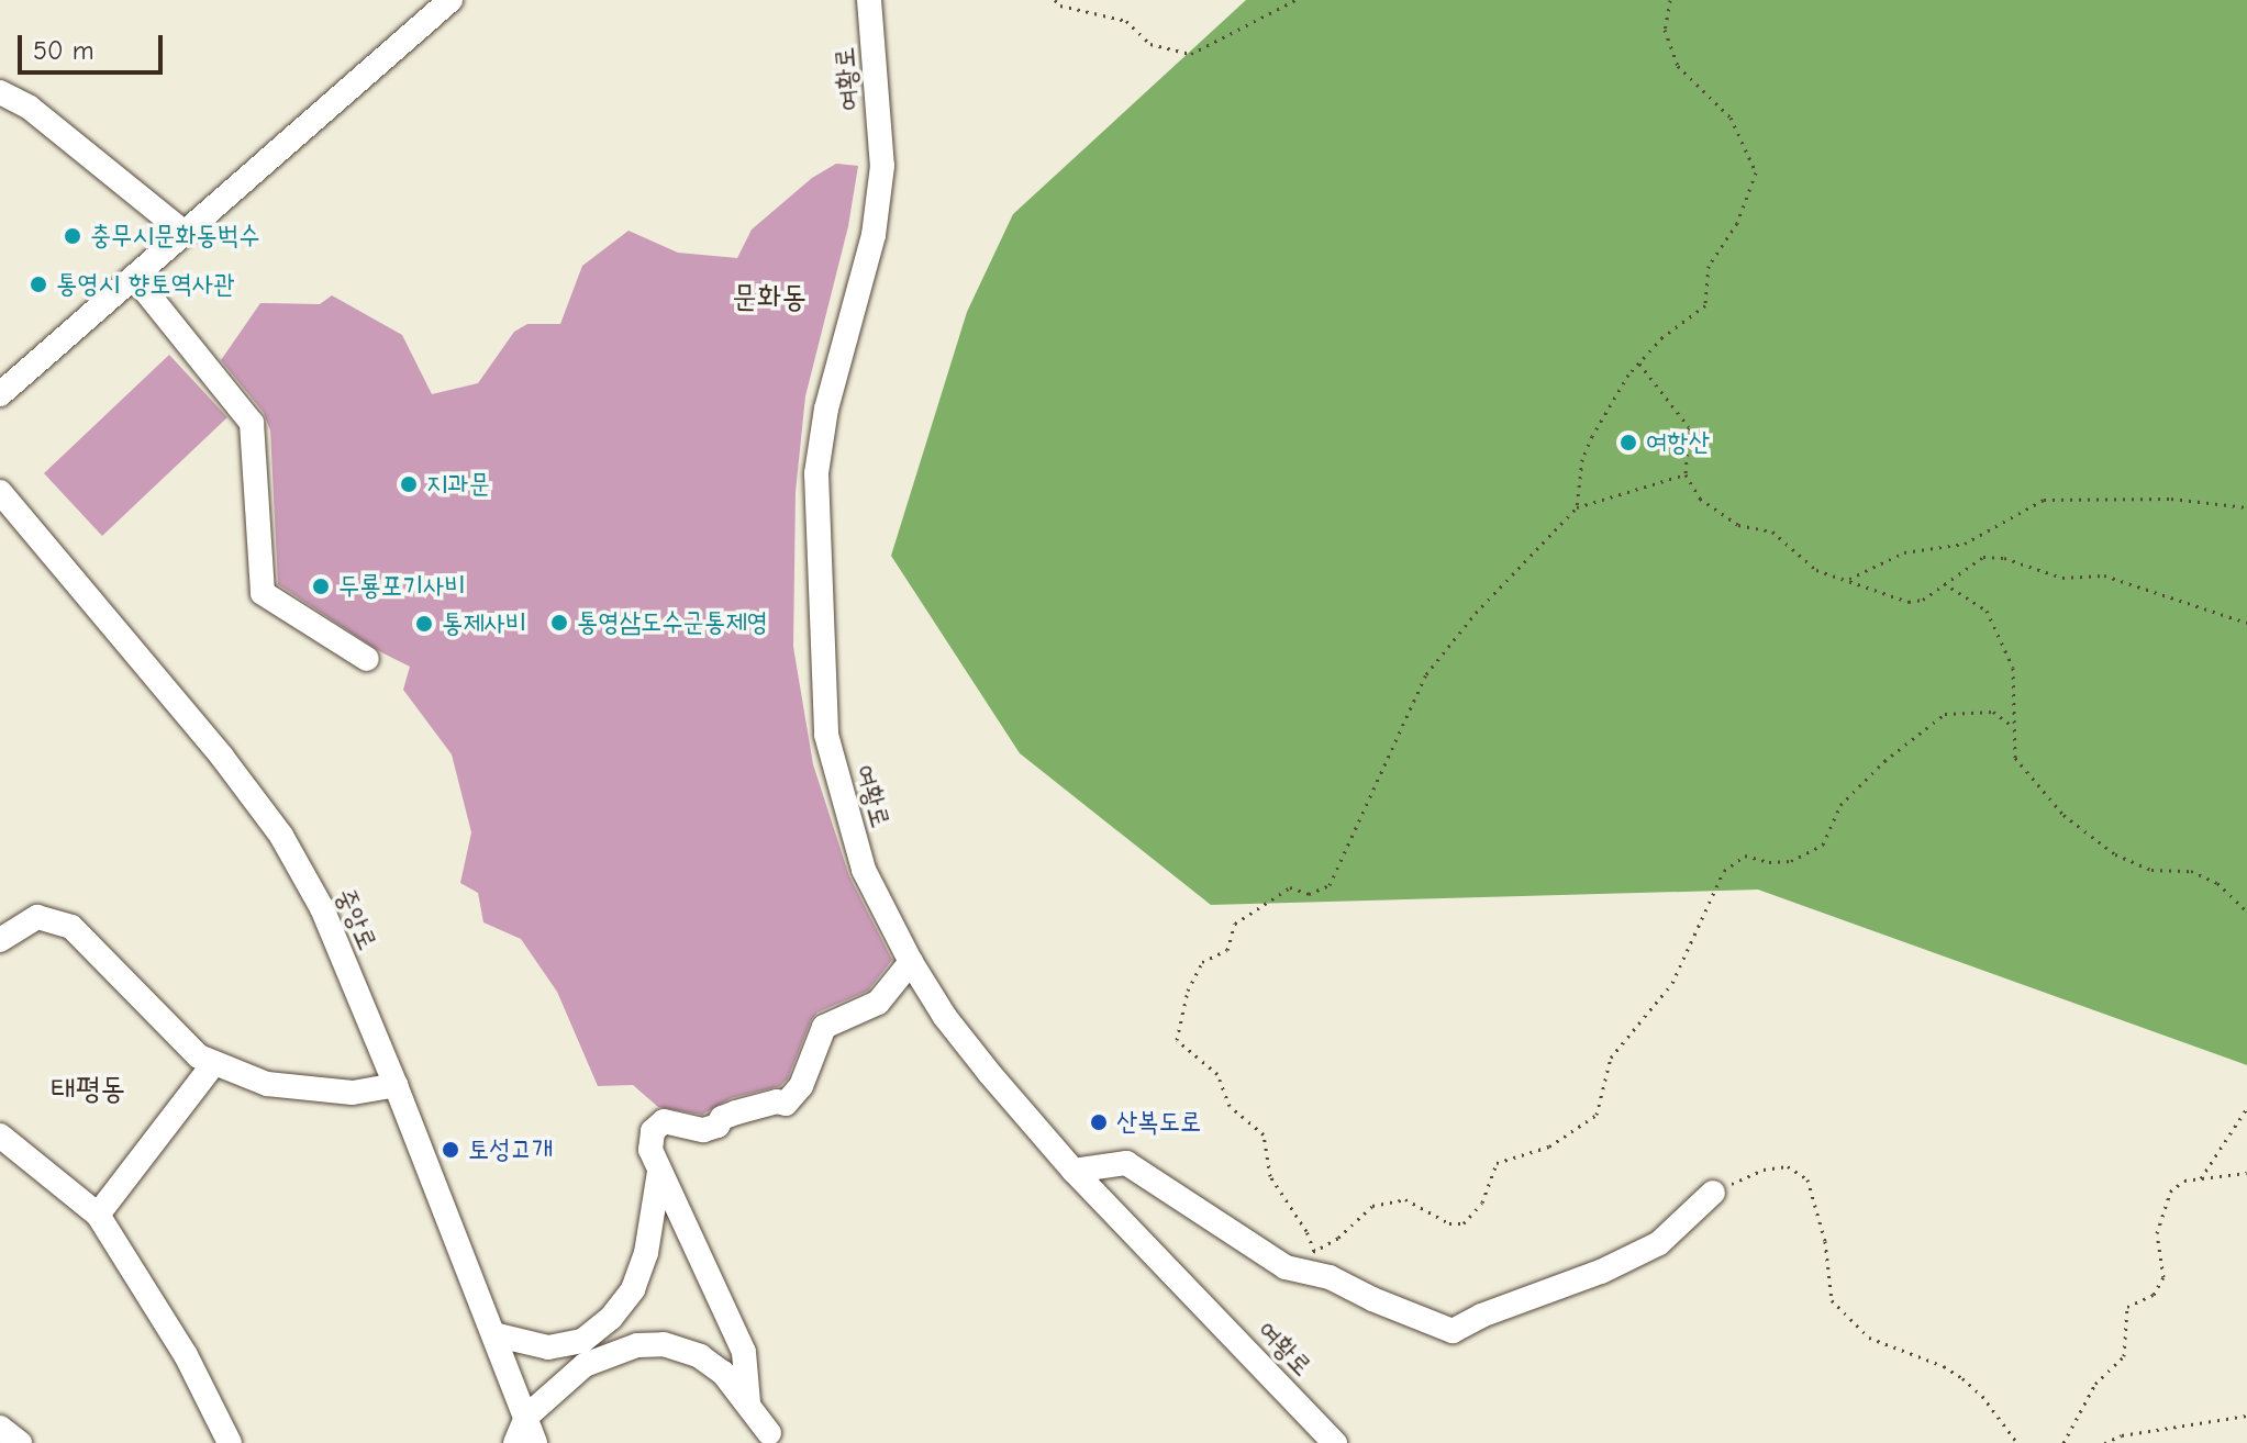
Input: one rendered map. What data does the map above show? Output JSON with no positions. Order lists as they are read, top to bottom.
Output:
{
  "streets": {
    "street": ["여황로", "중앙로"]
  },
  "districts": ["문화동", "태평동"],
  "places": [
    "충무시문화동벅수",
    "통영시 향토역사관",
    "여항산",
    "지과문",
    "두룡포기사비",
    "통영삼도수군통제영",
    "통제사비",
    "산복도로",
    "토성고개"
  ],
  "scale_bar": "50 m"
}
